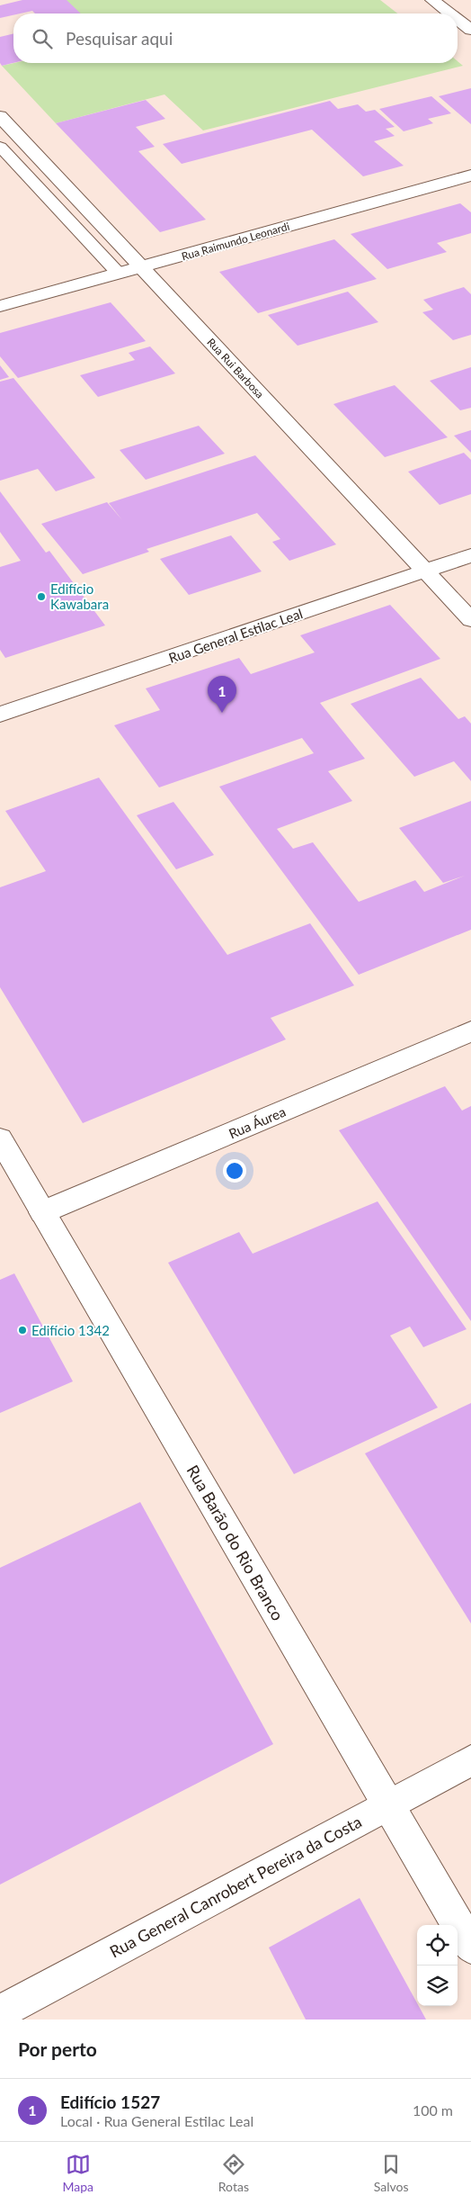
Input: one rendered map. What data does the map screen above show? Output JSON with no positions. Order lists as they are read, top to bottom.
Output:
{
  "streets": {
    "street": [
      "Rua Raimundo Leonardi",
      "Rua Rui Barbosa",
      "Rua General Estilac Leal",
      "Rua Áurea",
      "Rua Barão do Rio Branco",
      "Rua General Canrobert Pereira da Costa"
    ]
  },
  "crossings": [
    ["Rua Raimundo Leonardi", "Rua Rui Barbosa"],
    ["Rua Rui Barbosa", "Rua General Estilac Leal"],
    ["Rua Áurea", "Rua Barão do Rio Branco"],
    ["Rua Barão do Rio Branco", "Rua General Canrobert Pereira da Costa"]
  ],
  "places": ["Edifício Kawabara", "Edifício 1342"],
  "page": {
    "search": "Pesquisar aqui",
    "pins": "1",
    "heading": "Por perto",
    "list": [
      {
        "mark": "1",
        "name": "Edifício 1527",
        "note": "Local · Rua General Estilac Leal",
        "value": "100 m"
      }
    ],
    "nav": ["Mapa", "Rotas", "Salvos"]
  }
}
